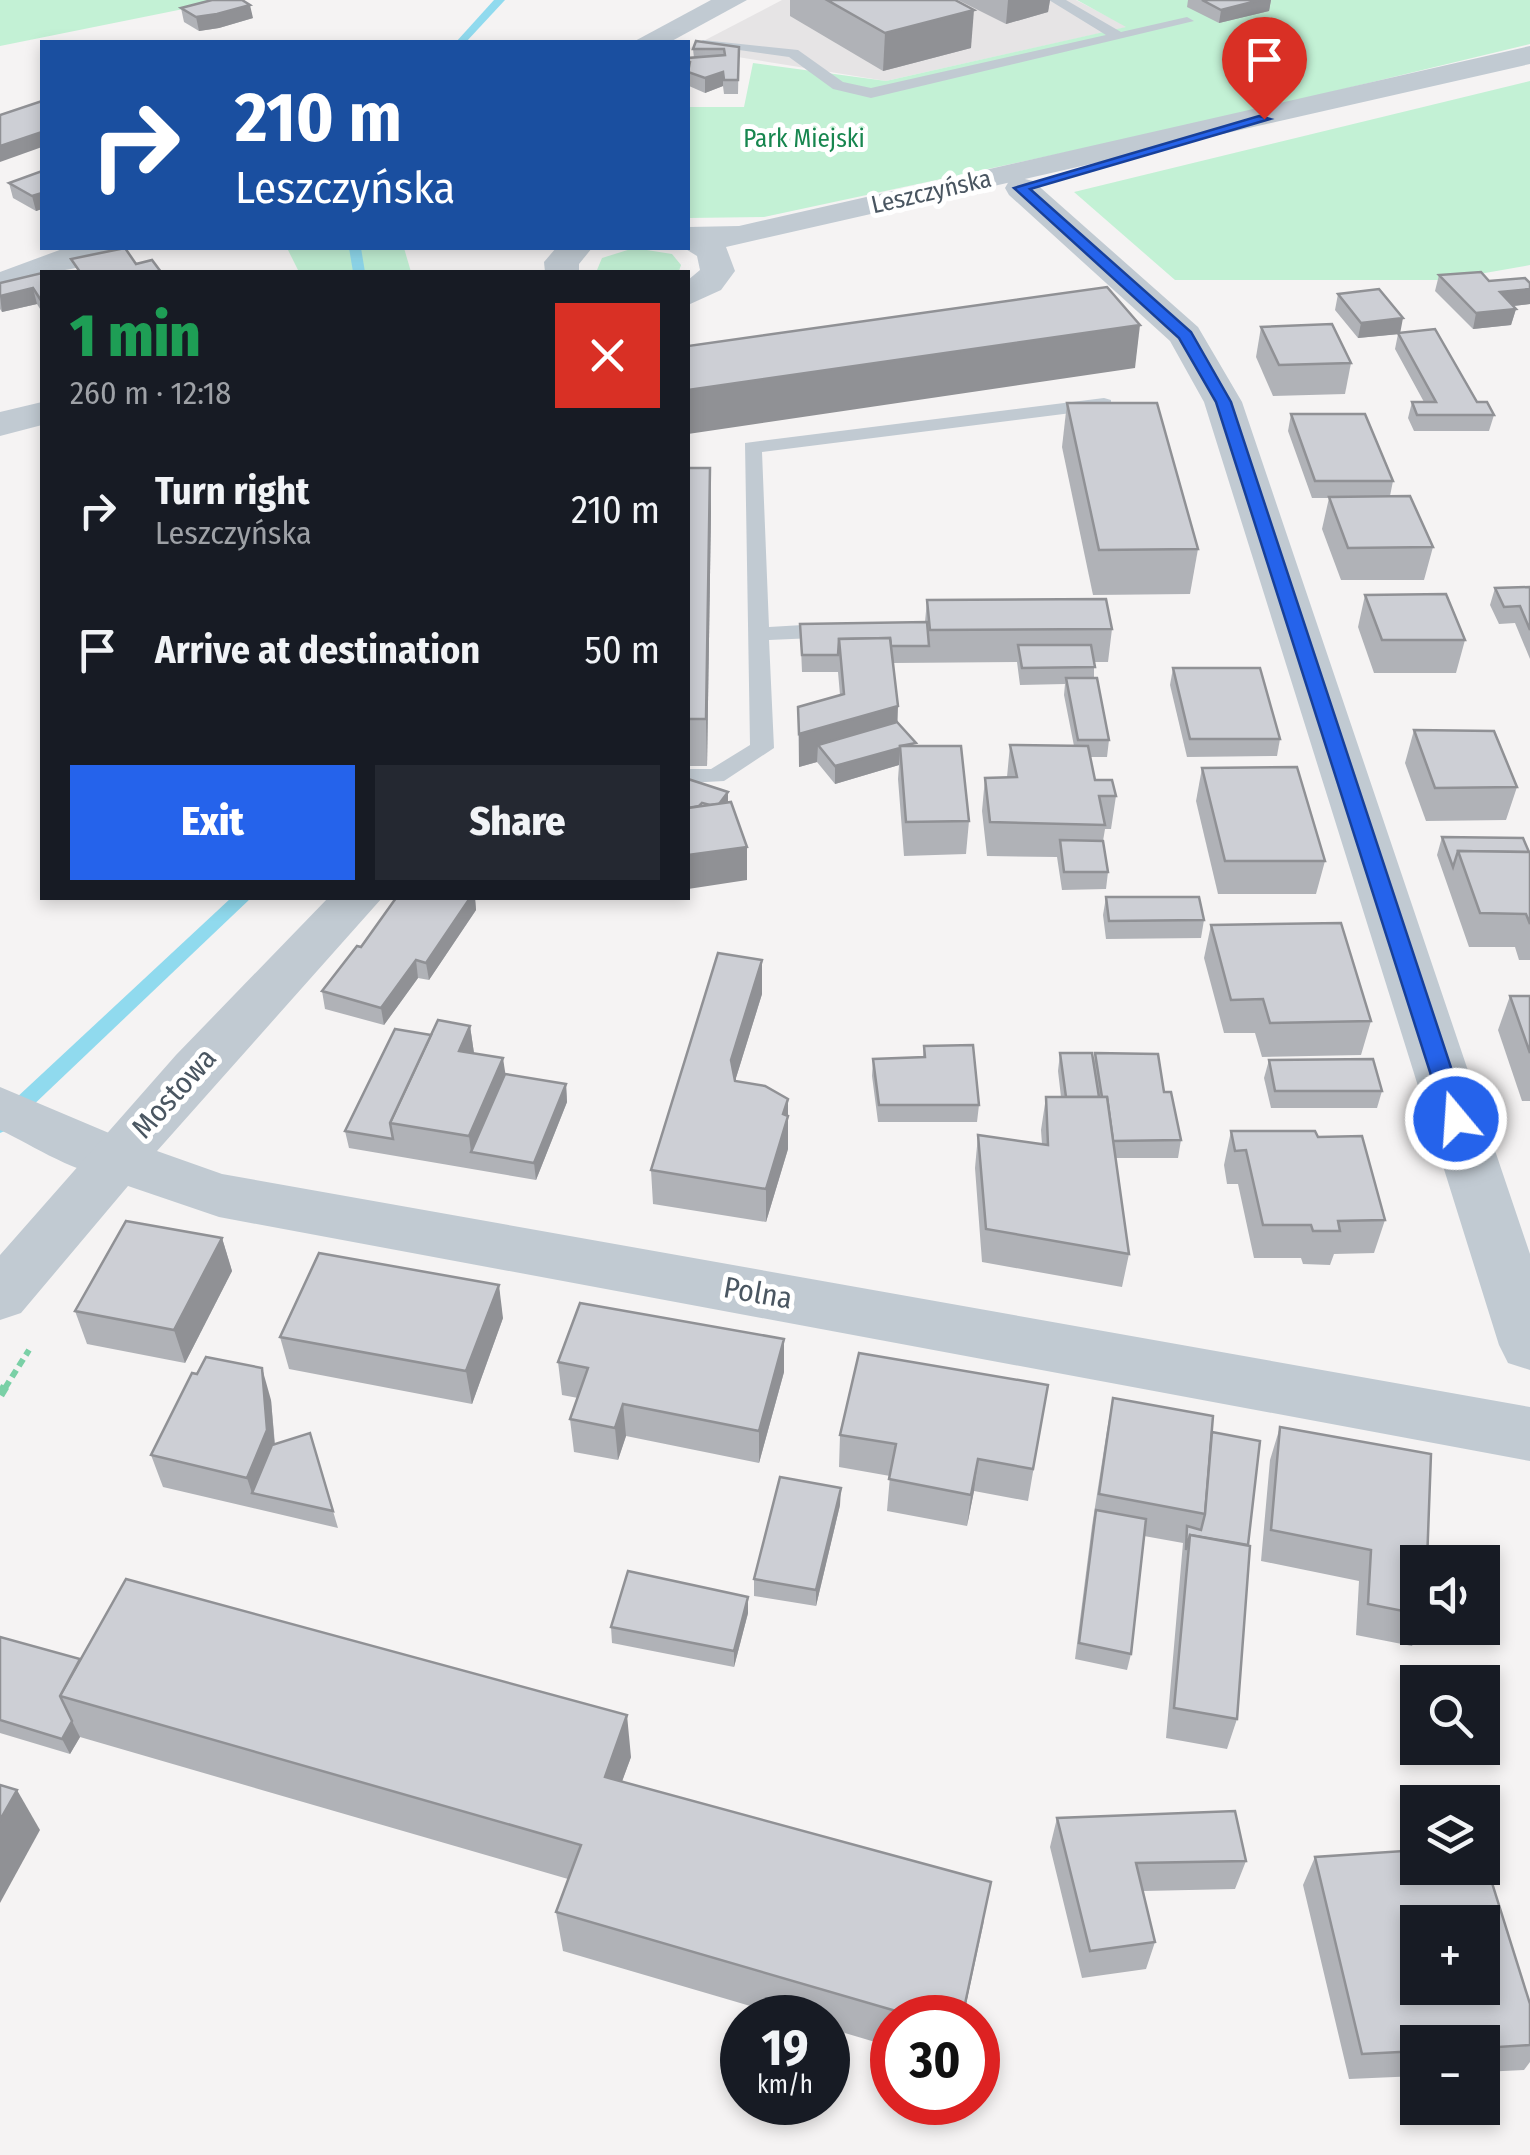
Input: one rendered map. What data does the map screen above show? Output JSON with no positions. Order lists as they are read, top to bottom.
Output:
{
  "streets": {
    "street": ["Leszczyńska", "Mostowa", "Polna"]
  },
  "crossings": [
    ["Mostowa", "Polna"]
  ],
  "parks": ["Park Miejski"],
  "page": {
    "turn": ["210 m", "Leszczyńska"],
    "heading": ["1 min", "260 m · 12:18"],
    "list": [
      {
        "name": "Turn right",
        "note": "Leszczyńska",
        "value": "210 m"
      },
      {
        "name": "Arrive at destination",
        "value": "50 m"
      }
    ],
    "buttons": ["Exit", "Share"],
    "map_buttons": ["+", "−"],
    "speed": "19 km/h",
    "limit": "30"
  }
}
